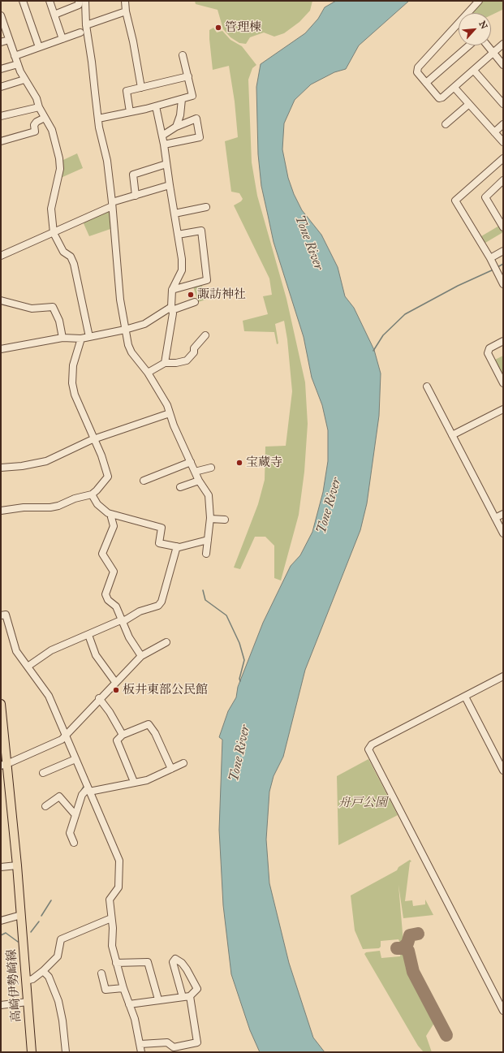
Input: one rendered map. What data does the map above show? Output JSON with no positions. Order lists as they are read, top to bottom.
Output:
{
  "streets": {
    "main road": ["高崎伊勢崎線"]
  },
  "water": ["Tone River"],
  "parks": ["舟戸公園"],
  "places": [
    "管理棟",
    "諏訪神社",
    "宝蔵寺",
    "板井東部公民館"
  ],
  "north": "top right"
}
